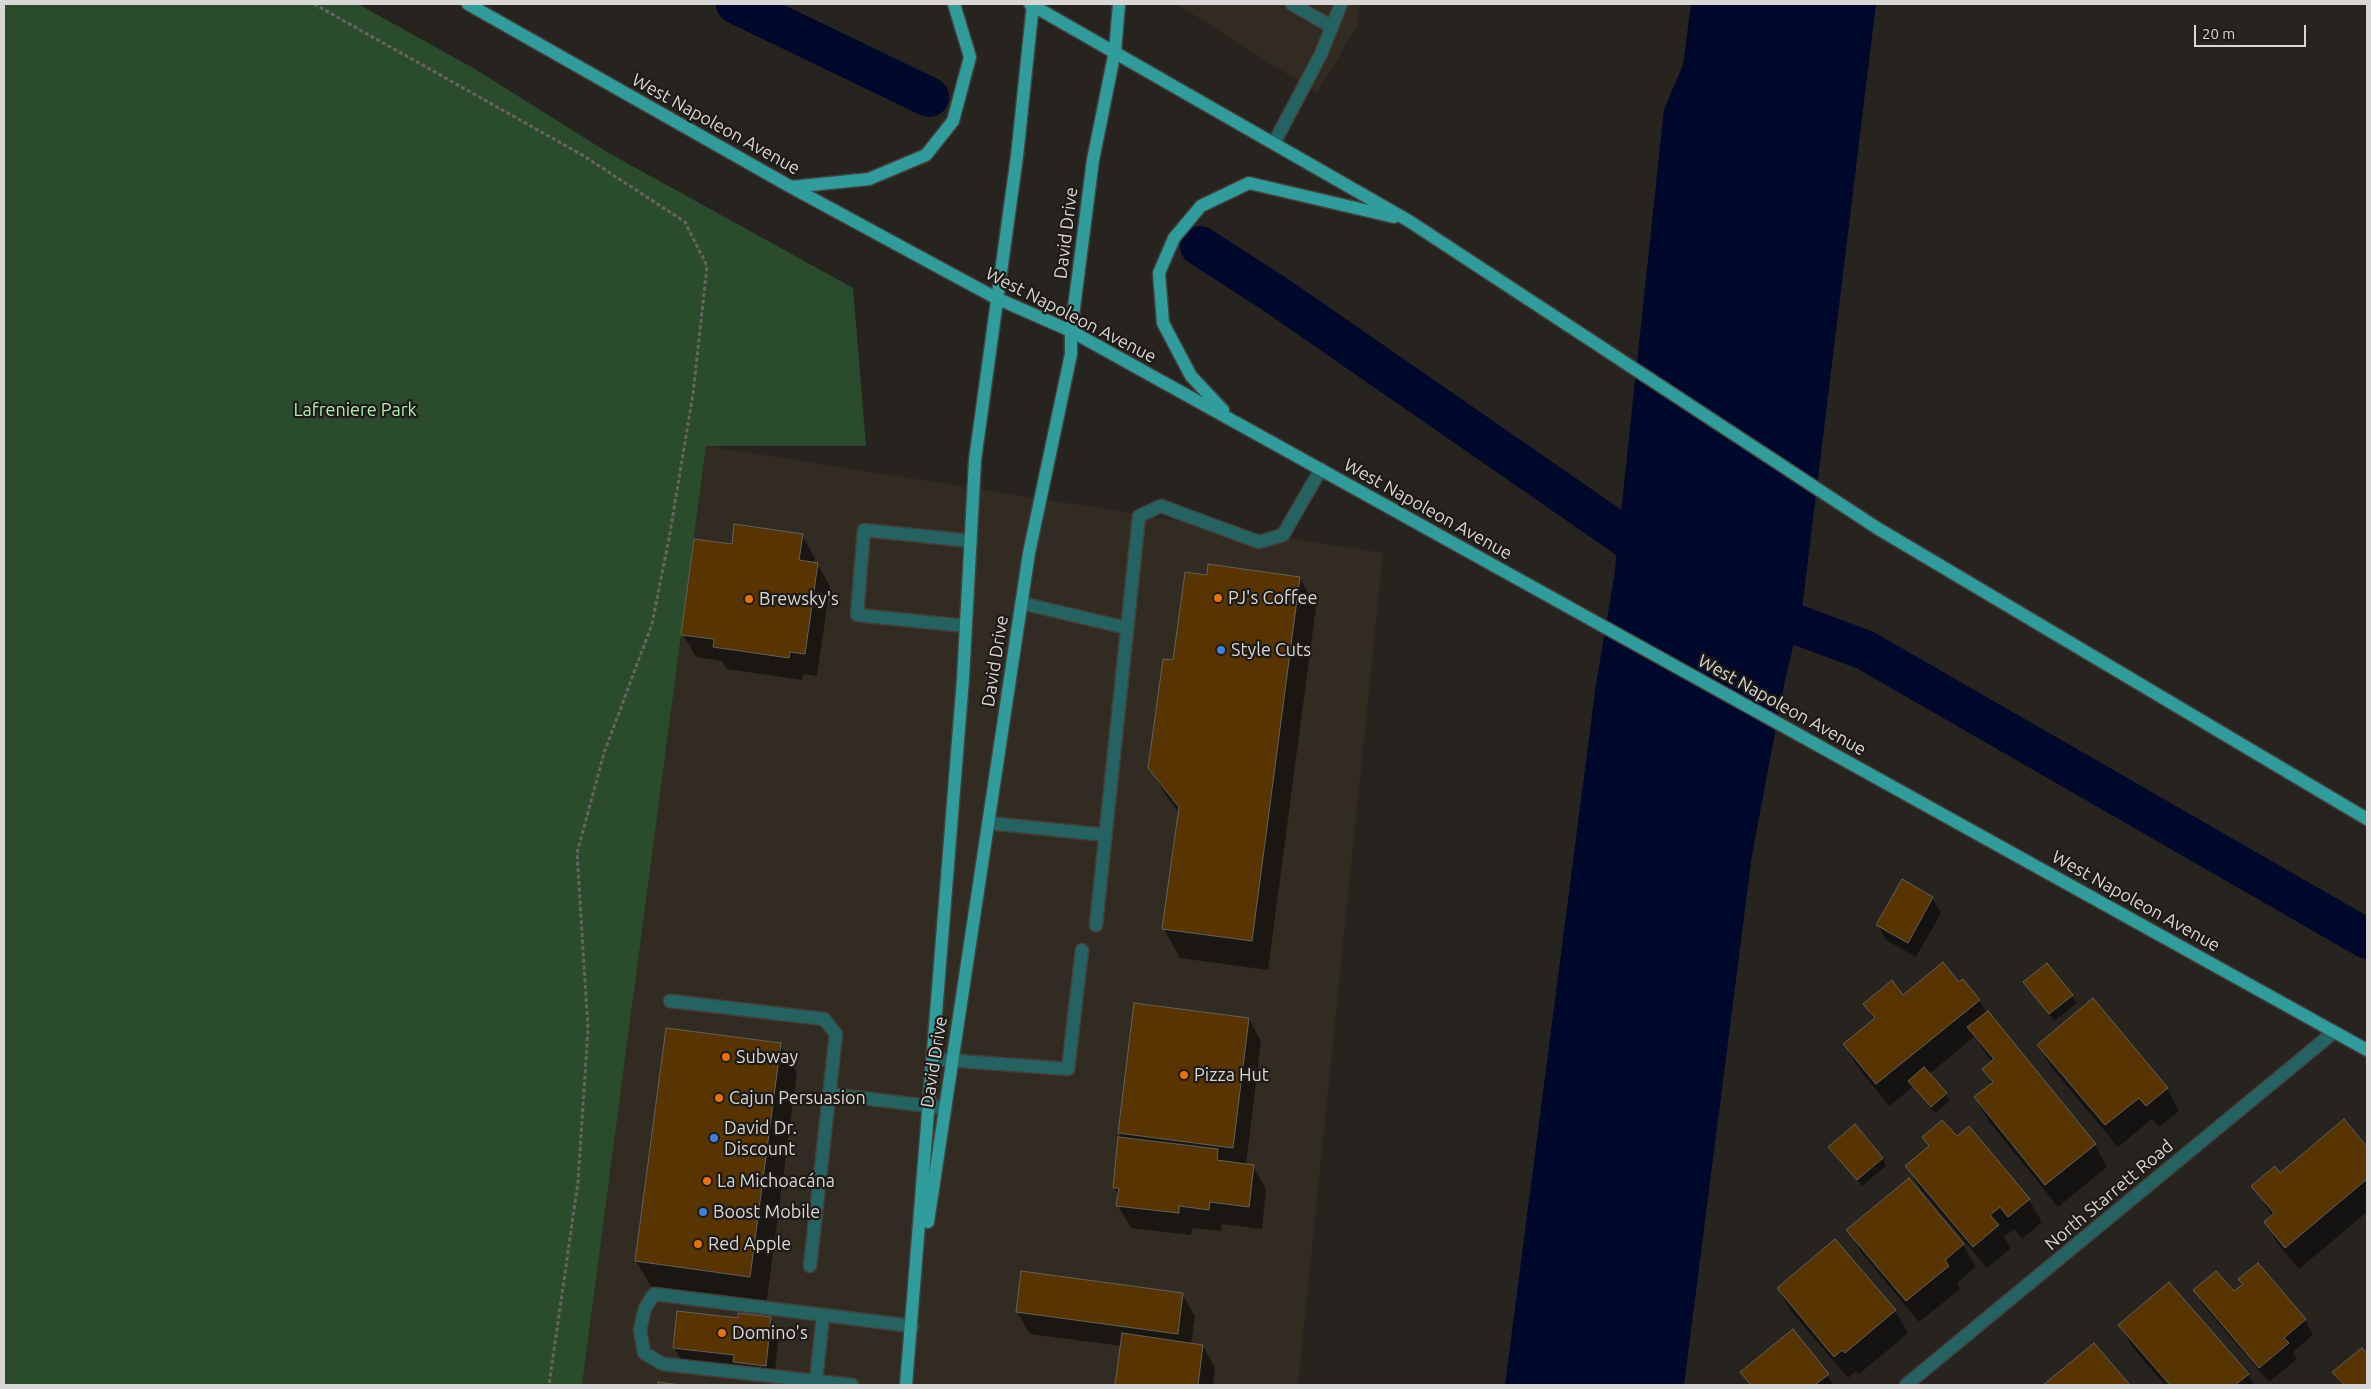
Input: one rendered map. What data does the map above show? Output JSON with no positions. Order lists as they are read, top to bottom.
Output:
{
  "streets": {
    "main road": ["West Napoleon Avenue", "David Drive"],
    "street": ["North Starrett Road"]
  },
  "crossings": [
    ["West Napoleon Avenue", "David Drive"],
    ["West Napoleon Avenue", "North Starrett Road"]
  ],
  "parks": ["Lafreniere Park"],
  "places": [
    "PJ's Coffee",
    "Brewsky's",
    "Style Cuts",
    "Subway",
    "Pizza Hut",
    "Cajun Persuasion",
    "David Dr. Discount",
    "La Michoacána",
    "Boost Mobile",
    "Red Apple",
    "Domino's"
  ],
  "scale_bar": "20 m"
}
